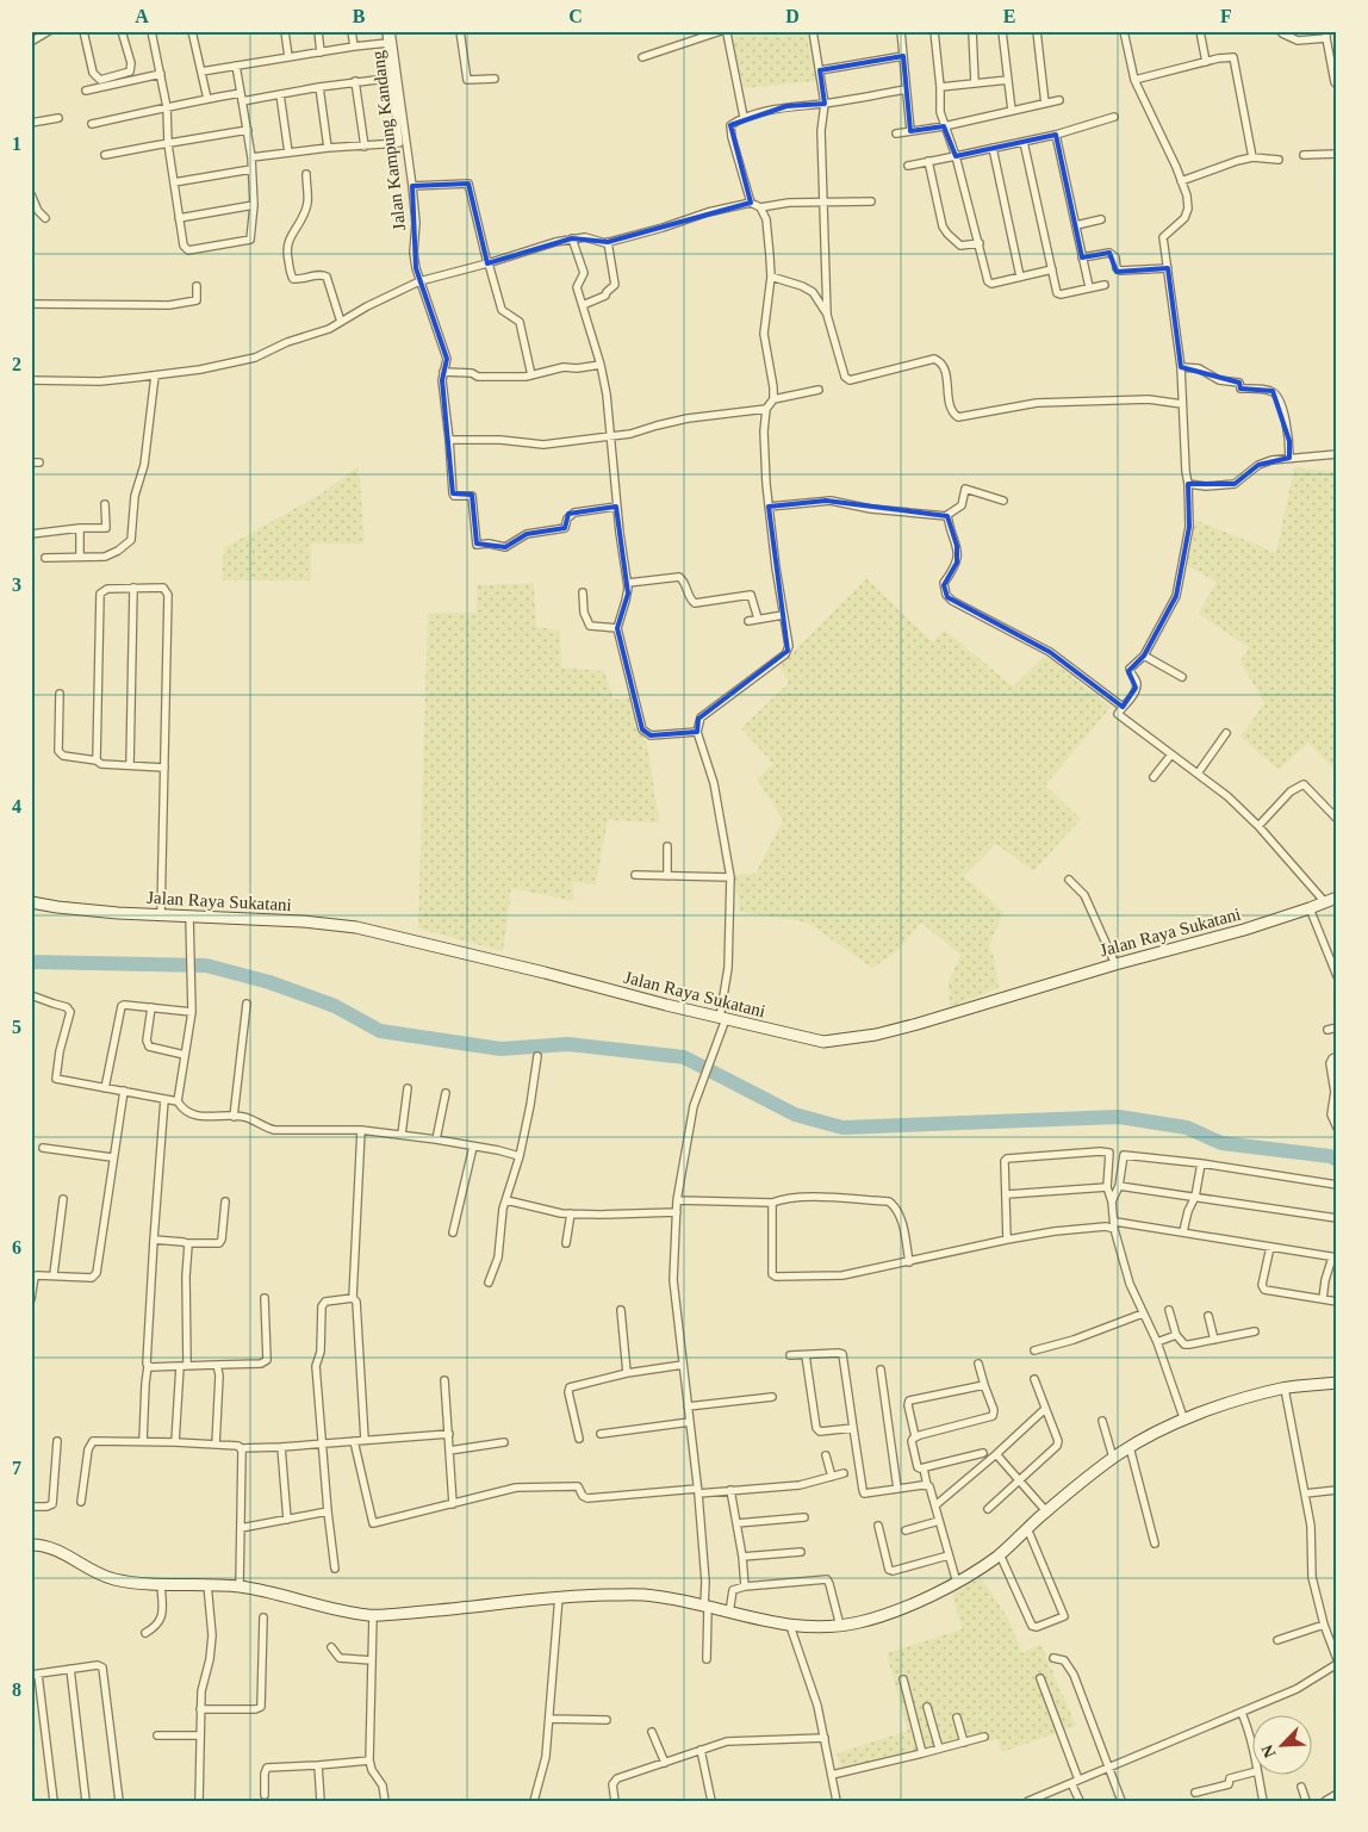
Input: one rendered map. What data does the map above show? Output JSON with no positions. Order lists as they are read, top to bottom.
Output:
{
  "streets": {
    "street": ["Jalan Kampung Kandang", "Jalan Raya Sukatani"]
  },
  "north": "bottom left",
  "grid": {
    "columns": [
      "A",
      "B",
      "C",
      "D",
      "E",
      "F"
    ],
    "rows": [
      "1",
      "2",
      "3",
      "4",
      "5",
      "6",
      "7",
      "8"
    ]
  }
}
